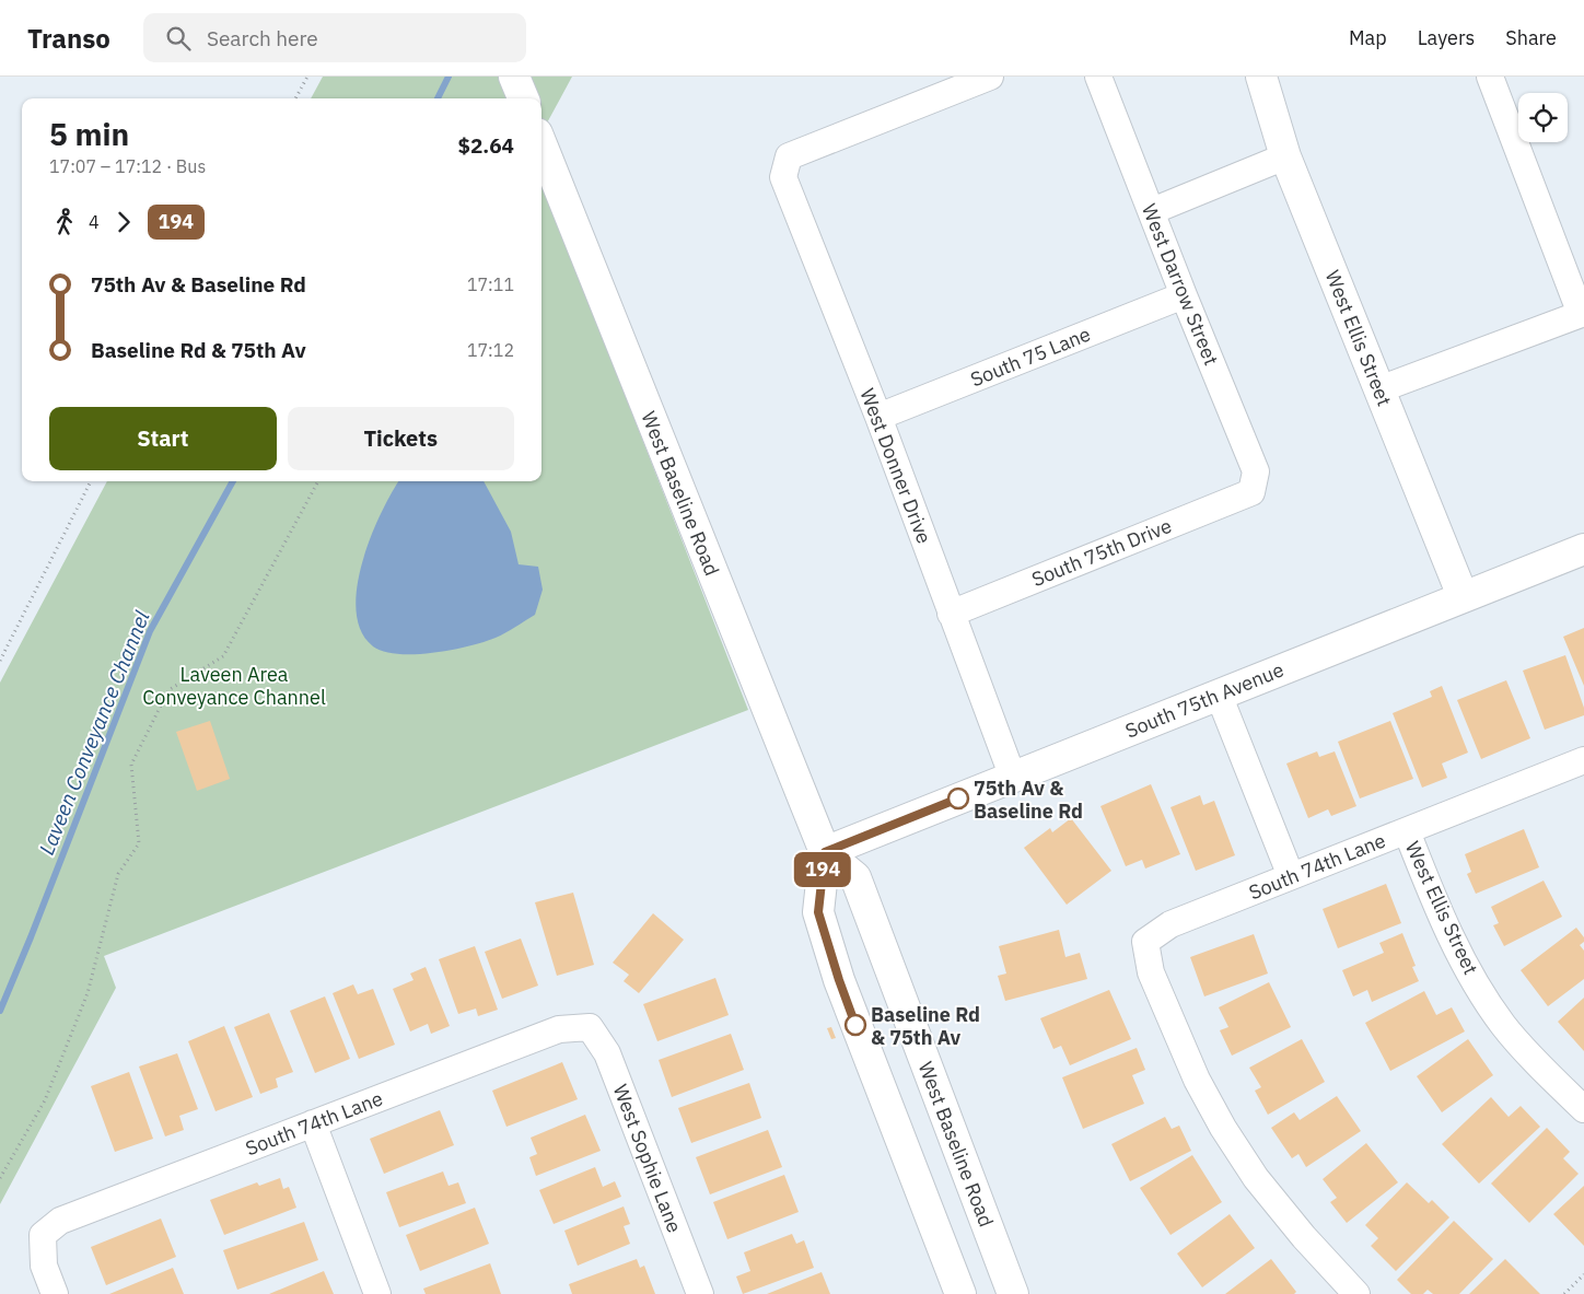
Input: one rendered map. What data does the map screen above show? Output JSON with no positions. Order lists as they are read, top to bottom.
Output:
{
  "streets": {
    "main road": ["West Ellis Street", "West Baseline Road", "South 75th Avenue"],
    "street": [
      "West Darrow Street",
      "South 75 Lane",
      "West Donner Drive",
      "South 75th Drive",
      "South 74th Lane",
      "West Sophie Lane"
    ]
  },
  "crossings": [
    ["West Darrow Street", "South 75 Lane"],
    ["West Darrow Street", "South 75th Drive"],
    ["West Ellis Street", "South 75th Avenue"],
    ["West Ellis Street", "South 74th Lane"],
    ["South 75 Lane", "West Donner Drive"],
    ["West Donner Drive", "South 75th Drive"],
    ["West Donner Drive", "South 75th Avenue"],
    ["West Baseline Road", "South 75th Avenue"],
    ["South 74th Lane", "West Sophie Lane"]
  ],
  "water": ["Laveen Conveyance Channel"],
  "parks": ["Laveen Area Conveyance Channel"],
  "places": ["75th Av & Baseline Rd", "Baseline Rd & 75th Av"],
  "lines": ["bus line 194"],
  "page": {
    "header": "Transo",
    "search": "Search here",
    "nav": ["Map", "Layers", "Share"],
    "on_map": "194",
    "heading": ["5 min", "17:07 – 17:12 · Bus", "$2.64"],
    "legs": ["4", "194"],
    "list": [
      {
        "name": "75th Av & Baseline Rd",
        "value": "17:11"
      },
      {
        "name": "Baseline Rd & 75th Av",
        "value": "17:12"
      }
    ],
    "buttons": ["Start", "Tickets"]
  }
}
